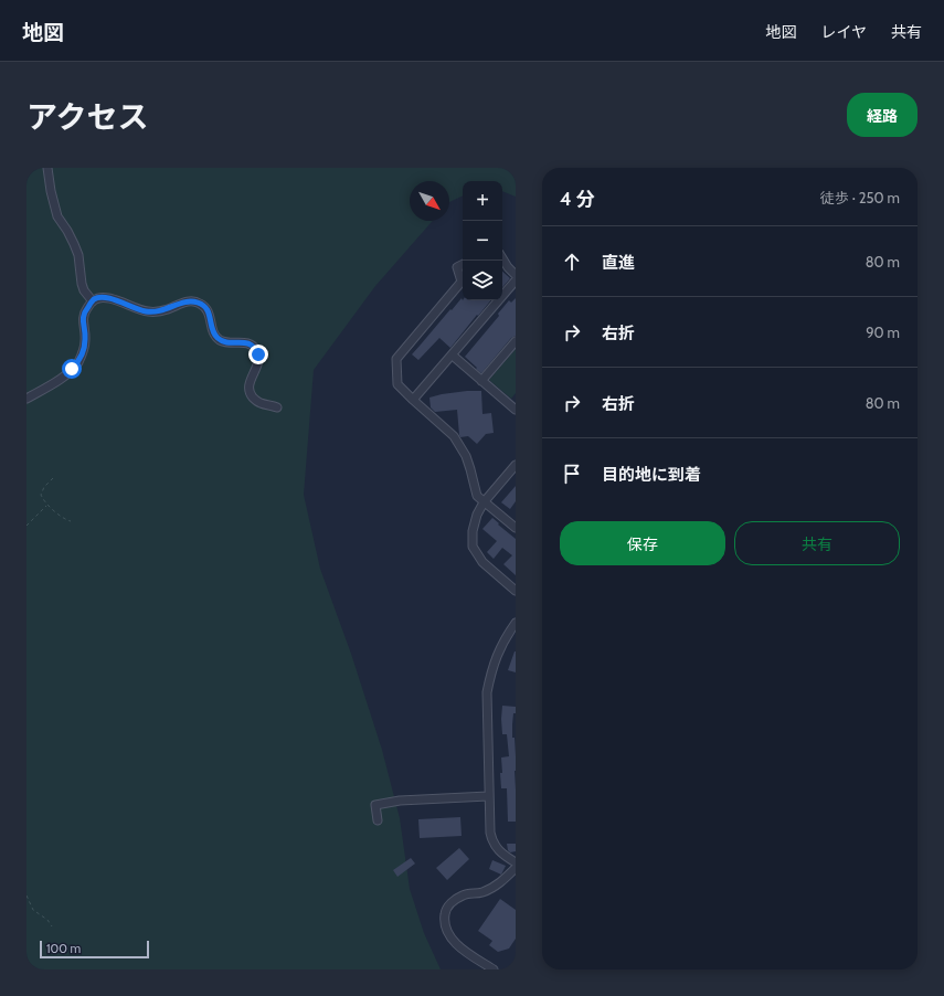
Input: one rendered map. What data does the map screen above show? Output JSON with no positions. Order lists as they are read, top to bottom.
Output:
{
  "scale_bar": "100 m",
  "north": "bottom right",
  "page": {
    "header": "地図",
    "nav": ["地図", "レイヤ", "共有"],
    "title": "アクセス",
    "buttons": [
      "経路",
      ["保存", "共有"]
    ],
    "heading": ["4 分", "徒歩 · 250 m"],
    "map_buttons": ["+", "−"],
    "list": [
      ["直進", "80 m"],
      ["右折", "90 m"],
      ["右折", "80 m"],
      "目的地に到着"
    ],
    "scale": "100 m"
  }
}
